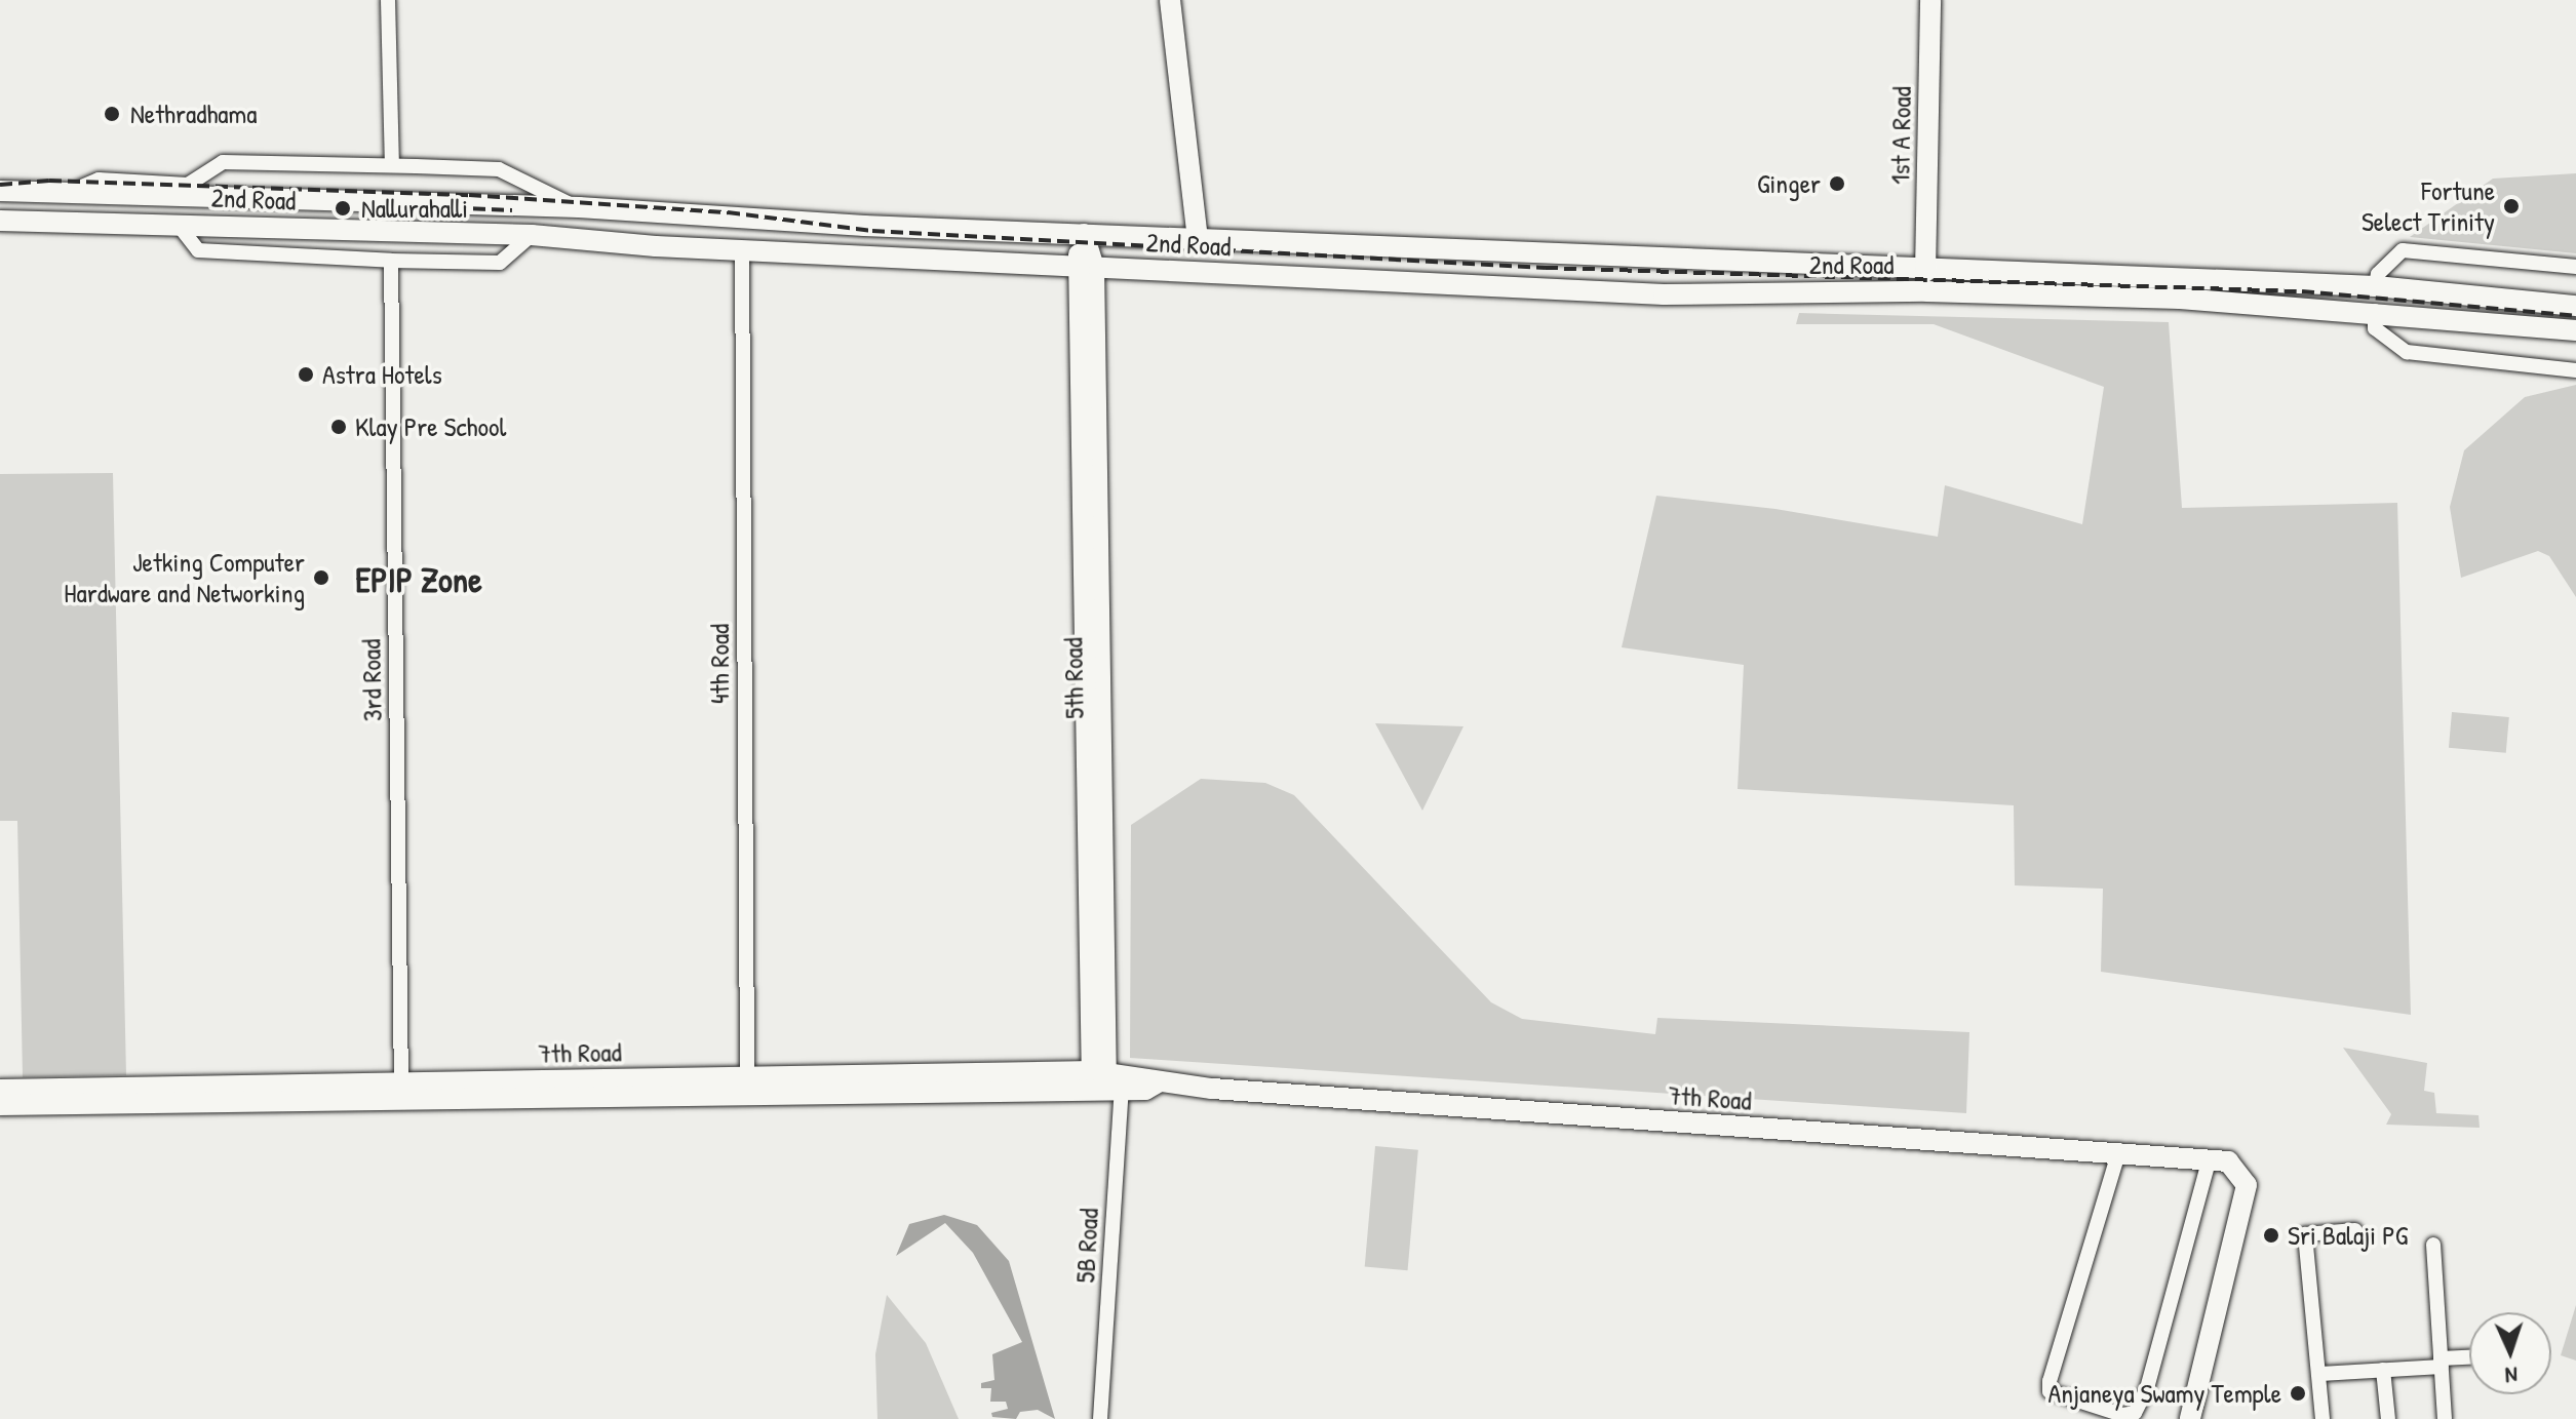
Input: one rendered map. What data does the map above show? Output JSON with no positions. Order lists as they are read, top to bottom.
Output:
{
  "streets": {
    "main road": [
      "1st A Road",
      "2nd Road",
      "5th Road",
      "7th Road"
    ],
    "street": ["4th Road", "3rd Road", "5B Road"]
  },
  "crossings": [
    ["1st A Road", "2nd Road"],
    ["2nd Road", "4th Road"],
    ["2nd Road", "5th Road"],
    ["4th Road", "7th Road"],
    ["5th Road", "7th Road"],
    ["5th Road", "5B Road"],
    ["3rd Road", "7th Road"],
    ["7th Road", "5B Road"]
  ],
  "districts": ["EPIP Zone"],
  "places": [
    "Nethradhama",
    "Ginger",
    "Fortune Select Trinity",
    "Nallurahalli",
    "Astra Hotels",
    "Klay Pre School",
    "Jetking Computer Hardware and Networking",
    "Sri Balaji PG",
    "Anjaneya Swamy Temple"
  ],
  "north": "bottom"
}
